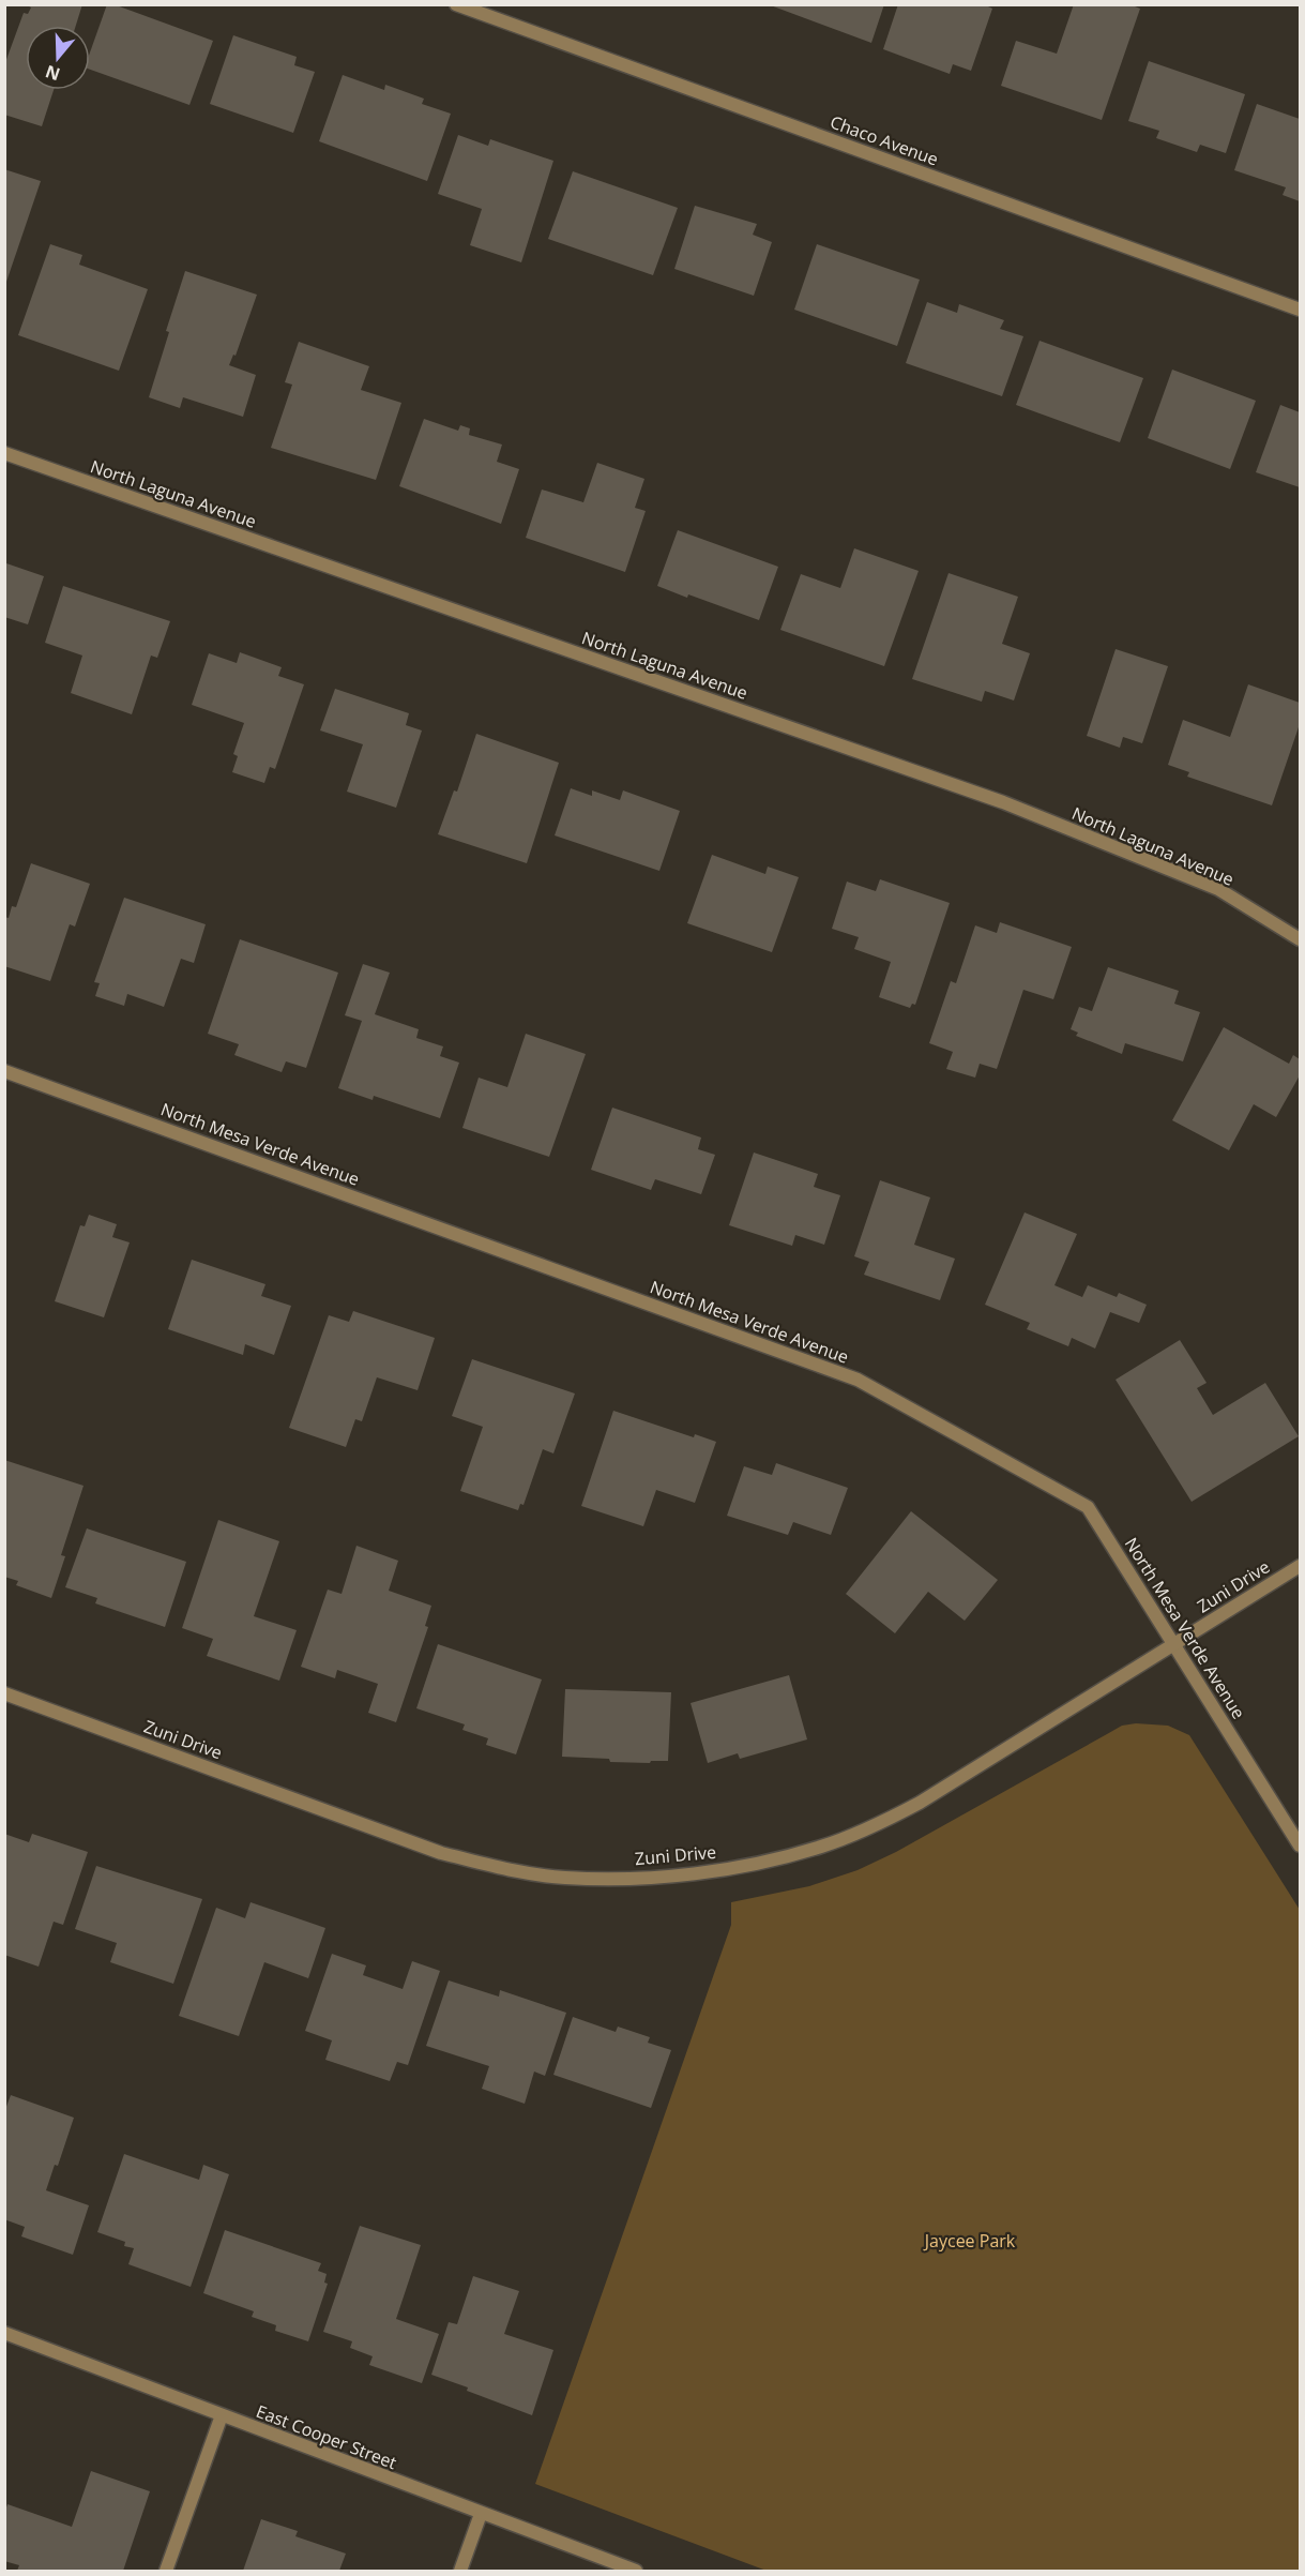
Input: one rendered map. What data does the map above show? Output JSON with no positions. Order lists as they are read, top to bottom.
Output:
{
  "streets": {
    "street": [
      "Chaco Avenue",
      "North Laguna Avenue",
      "North Mesa Verde Avenue",
      "Zuni Drive",
      "East Cooper Street"
    ]
  },
  "crossings": [
    ["North Mesa Verde Avenue", "Zuni Drive"]
  ],
  "parks": ["Jaycee Park"],
  "north": "bottom"
}
